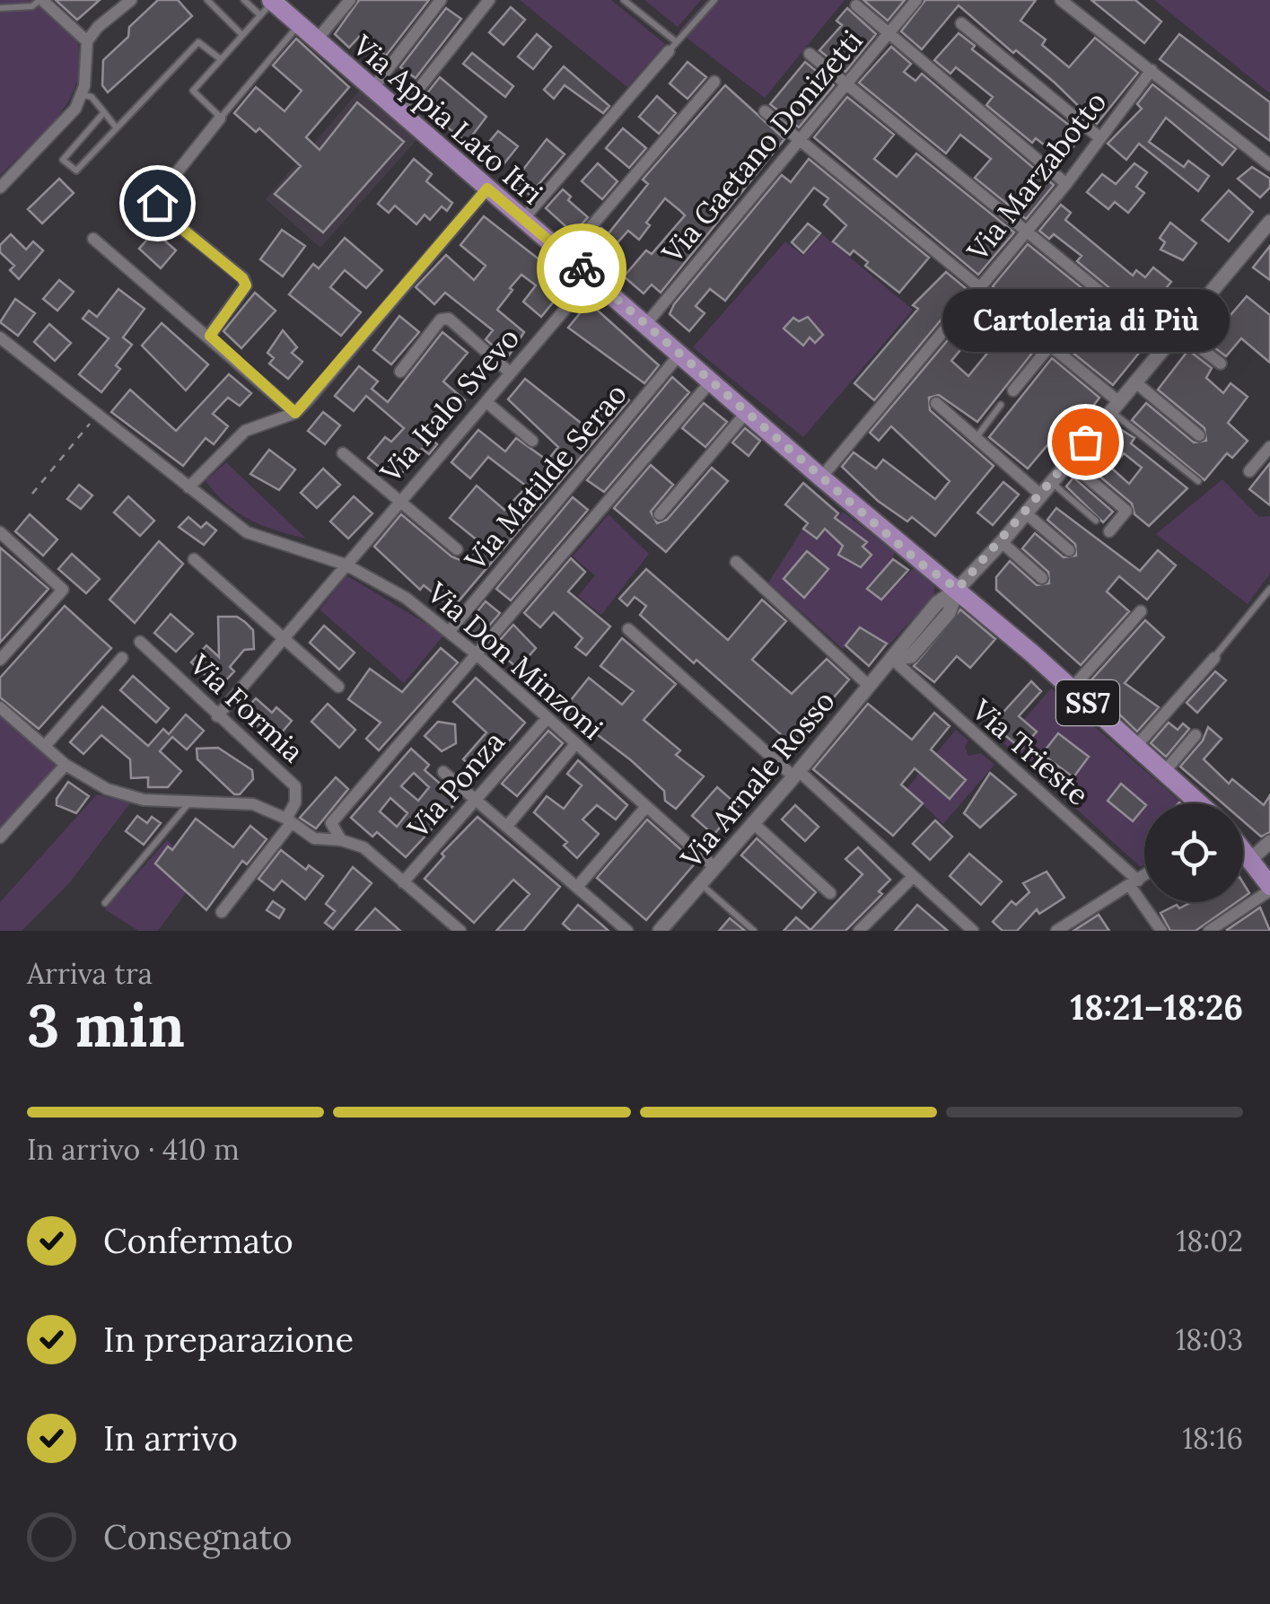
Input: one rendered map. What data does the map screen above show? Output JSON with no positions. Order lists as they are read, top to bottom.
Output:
{
  "streets": {
    "main road": ["Via Appia Lato Itri", "SS7"],
    "street": [
      "Via Gaetano Donizetti",
      "Via Marzabotto",
      "Via Italo Svevo",
      "Via Matilde Serao",
      "Via Don Minzoni",
      "Via Formia",
      "Via Trieste",
      "Via Arnale Rosso",
      "Via Ponza"
    ]
  },
  "crossings": [
    ["Via Appia Lato Itri", "Via Gaetano Donizetti"],
    ["Via Appia Lato Itri", "Via Marzabotto"],
    ["Via Appia Lato Itri", "Via Italo Svevo"],
    ["Via Appia Lato Itri", "Via Matilde Serao"],
    ["Via Appia Lato Itri", "SS7"],
    ["Via Appia Lato Itri", "Via Arnale Rosso"],
    ["Via Italo Svevo", "Via Don Minzoni"],
    ["Via Italo Svevo", "Via Formia"],
    ["Via Matilde Serao", "Via Don Minzoni"],
    ["Via Don Minzoni", "Via Arnale Rosso"],
    ["Via Don Minzoni", "Via Ponza"],
    ["SS7", "Via Arnale Rosso"],
    ["Via Trieste", "Via Arnale Rosso"]
  ],
  "places": ["Cartoleria di Più"],
  "page": {
    "bubble": "Cartoleria di Più",
    "heading": ["3 min", "Arriva tra", "18:21–18:26"],
    "bar": "In arrivo · 410 m",
    "list": [
      ["Confermato", "18:02"],
      ["In preparazione", "18:03"],
      ["In arrivo", "18:16"],
      "Consegnato"
    ]
  }
}
